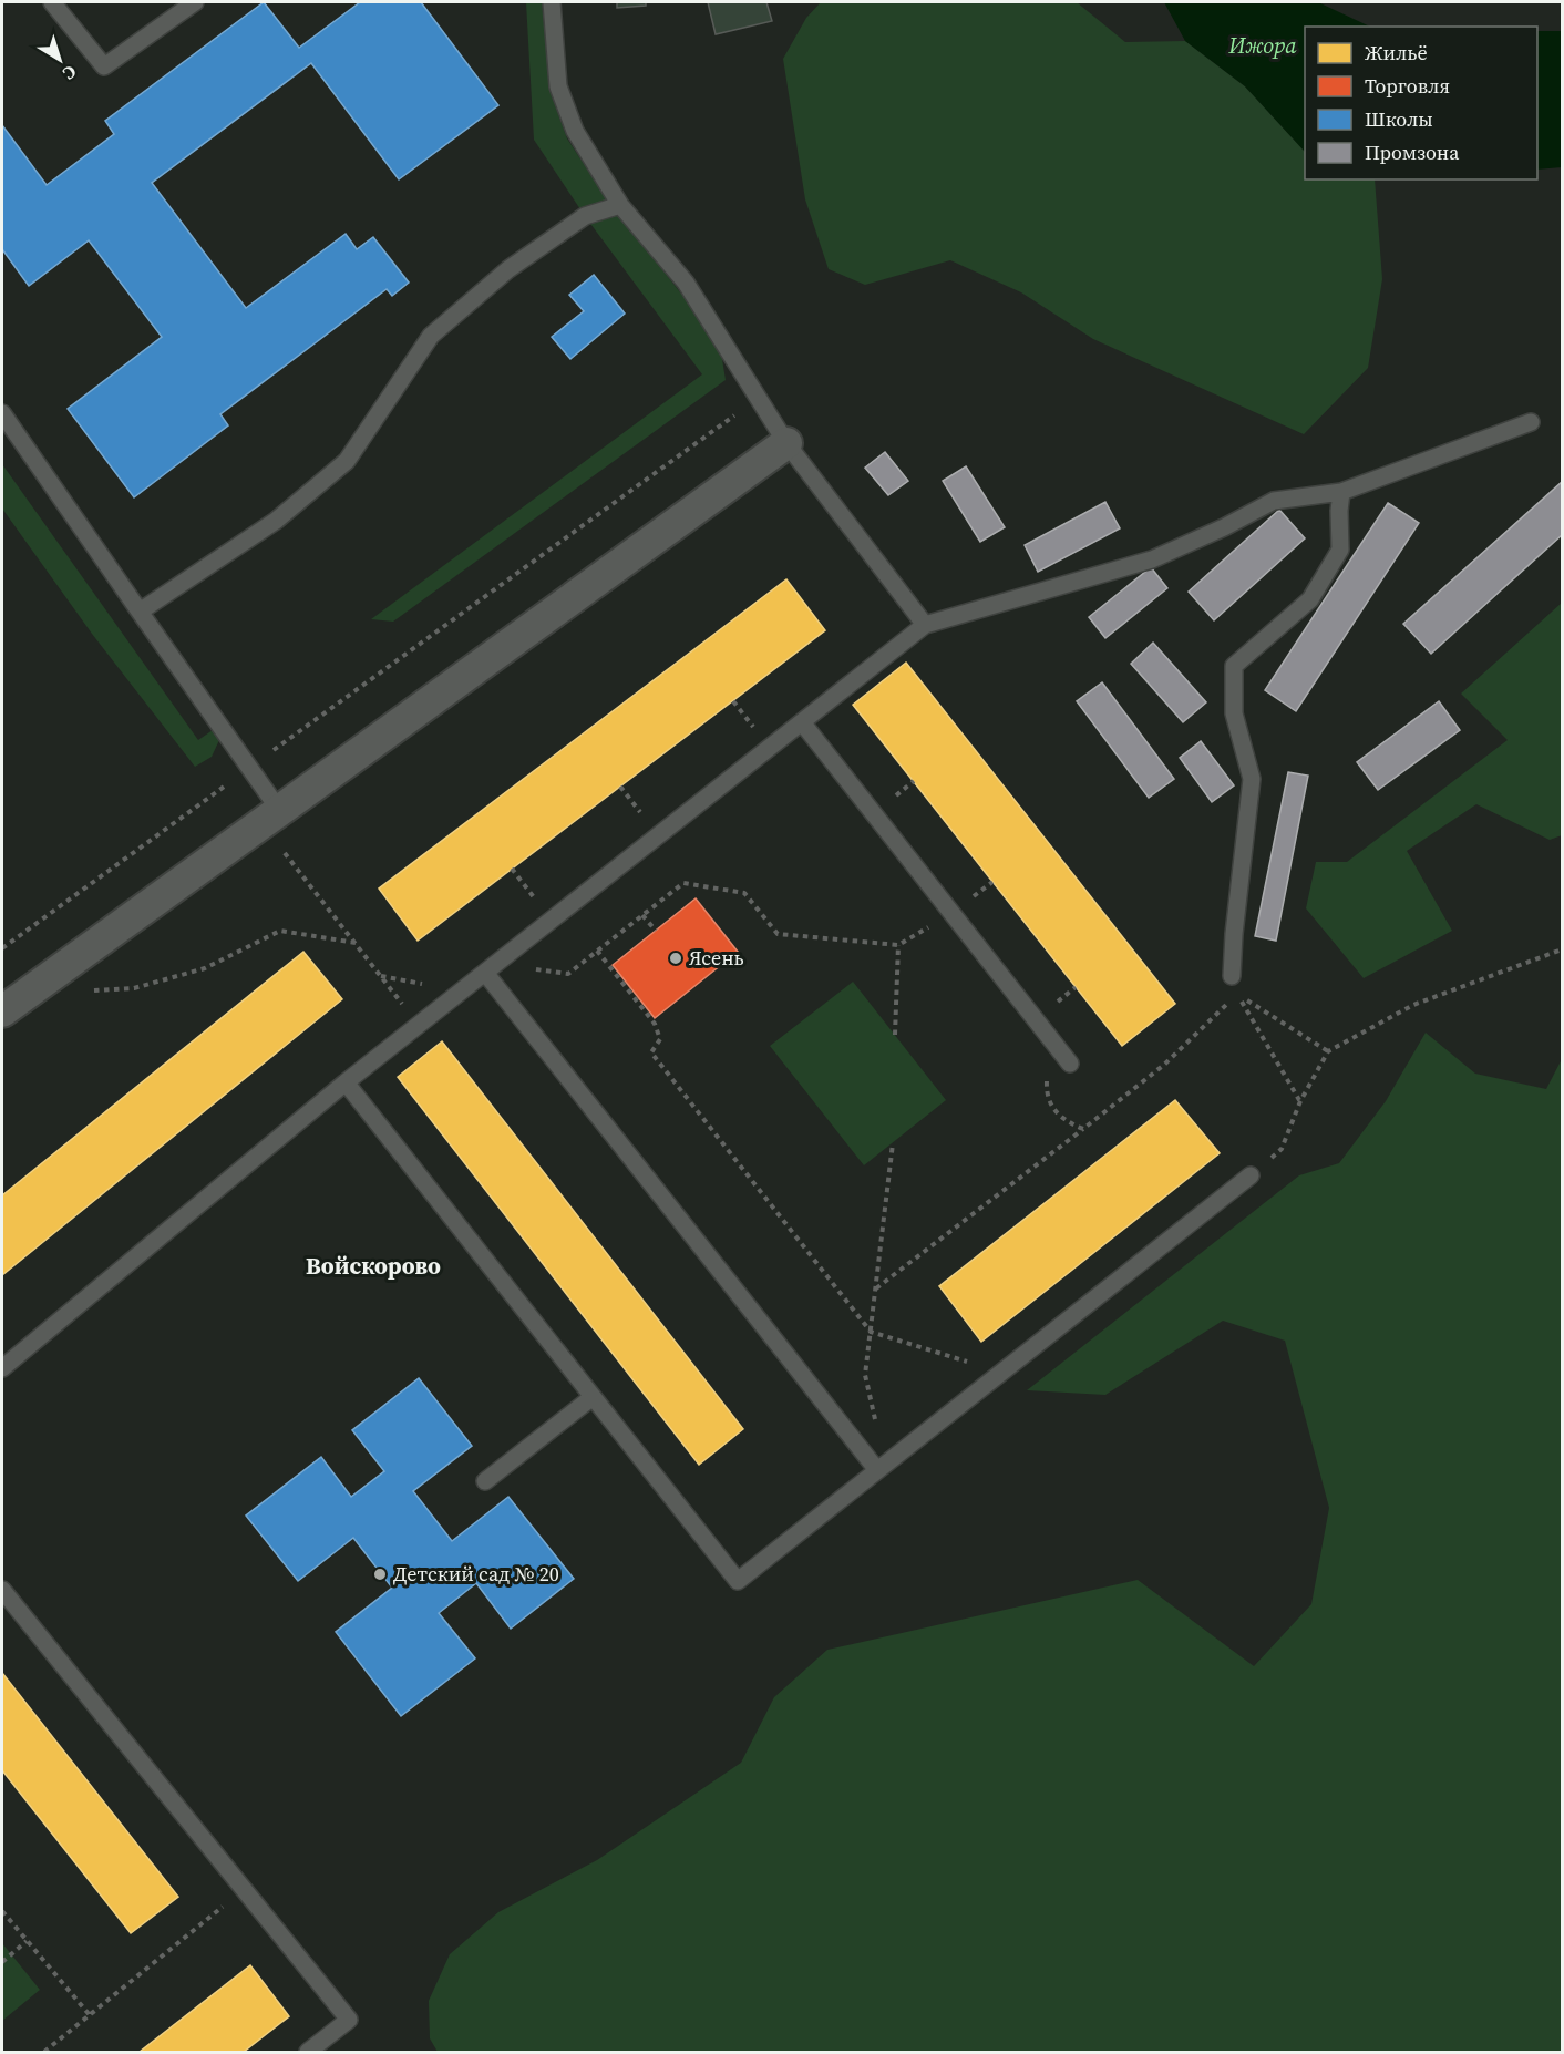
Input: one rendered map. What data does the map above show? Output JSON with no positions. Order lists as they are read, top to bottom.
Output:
{
  "districts": ["Войскорово"],
  "water": ["Ижора"],
  "places": ["Ясень", "Детский сад № 20"],
  "legend": [
    "Жильё",
    "Торговля",
    "Школы",
    "Промзона"
  ],
  "north": "bottom right"
}
